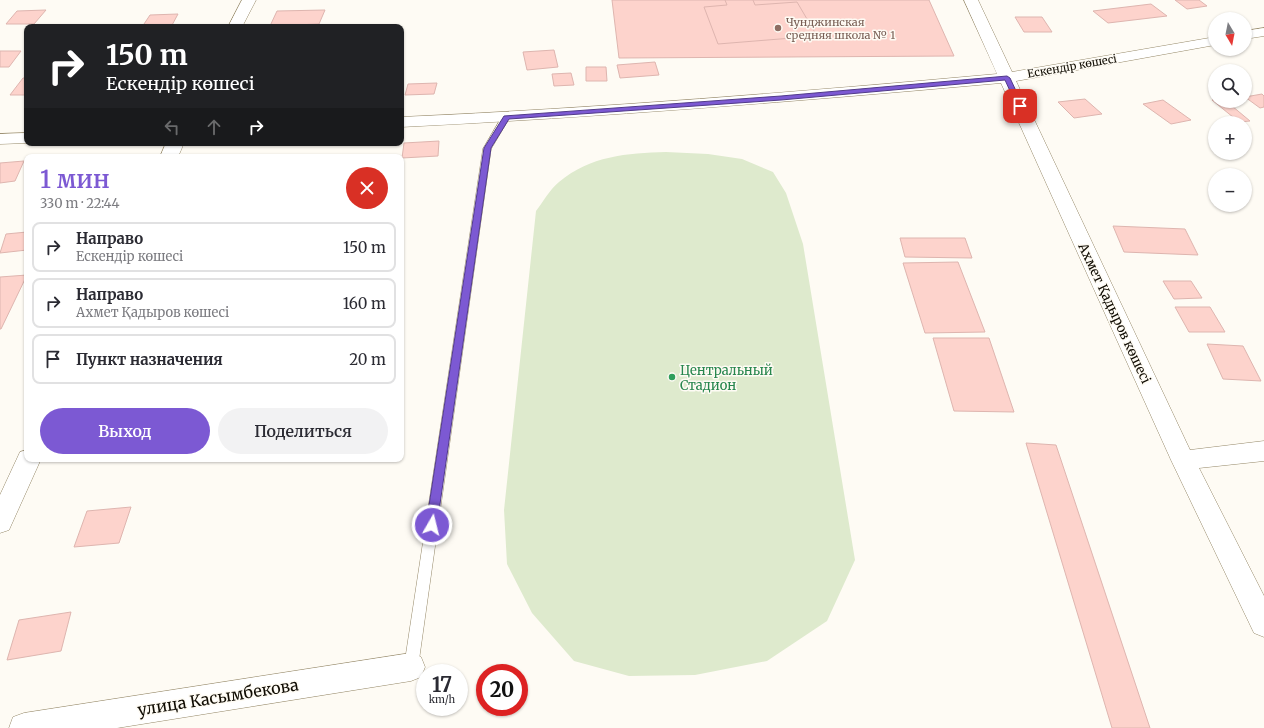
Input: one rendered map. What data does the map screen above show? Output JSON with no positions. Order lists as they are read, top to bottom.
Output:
{
  "streets": {
    "street": ["Ескендір көшесі", "Ахмет Қадыров көшесі", "улица Касымбекова"]
  },
  "crossings": [
    ["Ескендір көшесі", "Ахмет Қадыров көшесі"]
  ],
  "places": ["Чунджинская средняя школа № 1", "Центральный Стадион"],
  "north": "bottom",
  "page": {
    "map_buttons": ["+", "−"],
    "turn": ["150 m", "Ескендір көшесі"],
    "heading": ["1 мин", "330 m · 22:44"],
    "list": [
      {
        "name": "Направо",
        "note": "Ескендір көшесі",
        "value": "150 m"
      },
      {
        "name": "Направо",
        "note": "Ахмет Қадыров көшесі",
        "value": "160 m"
      },
      {
        "name": "Пункт назначения",
        "value": "20 m"
      }
    ],
    "buttons": ["Выход", "Поделиться"],
    "speed": "17 km/h",
    "limit": "20"
  }
}
